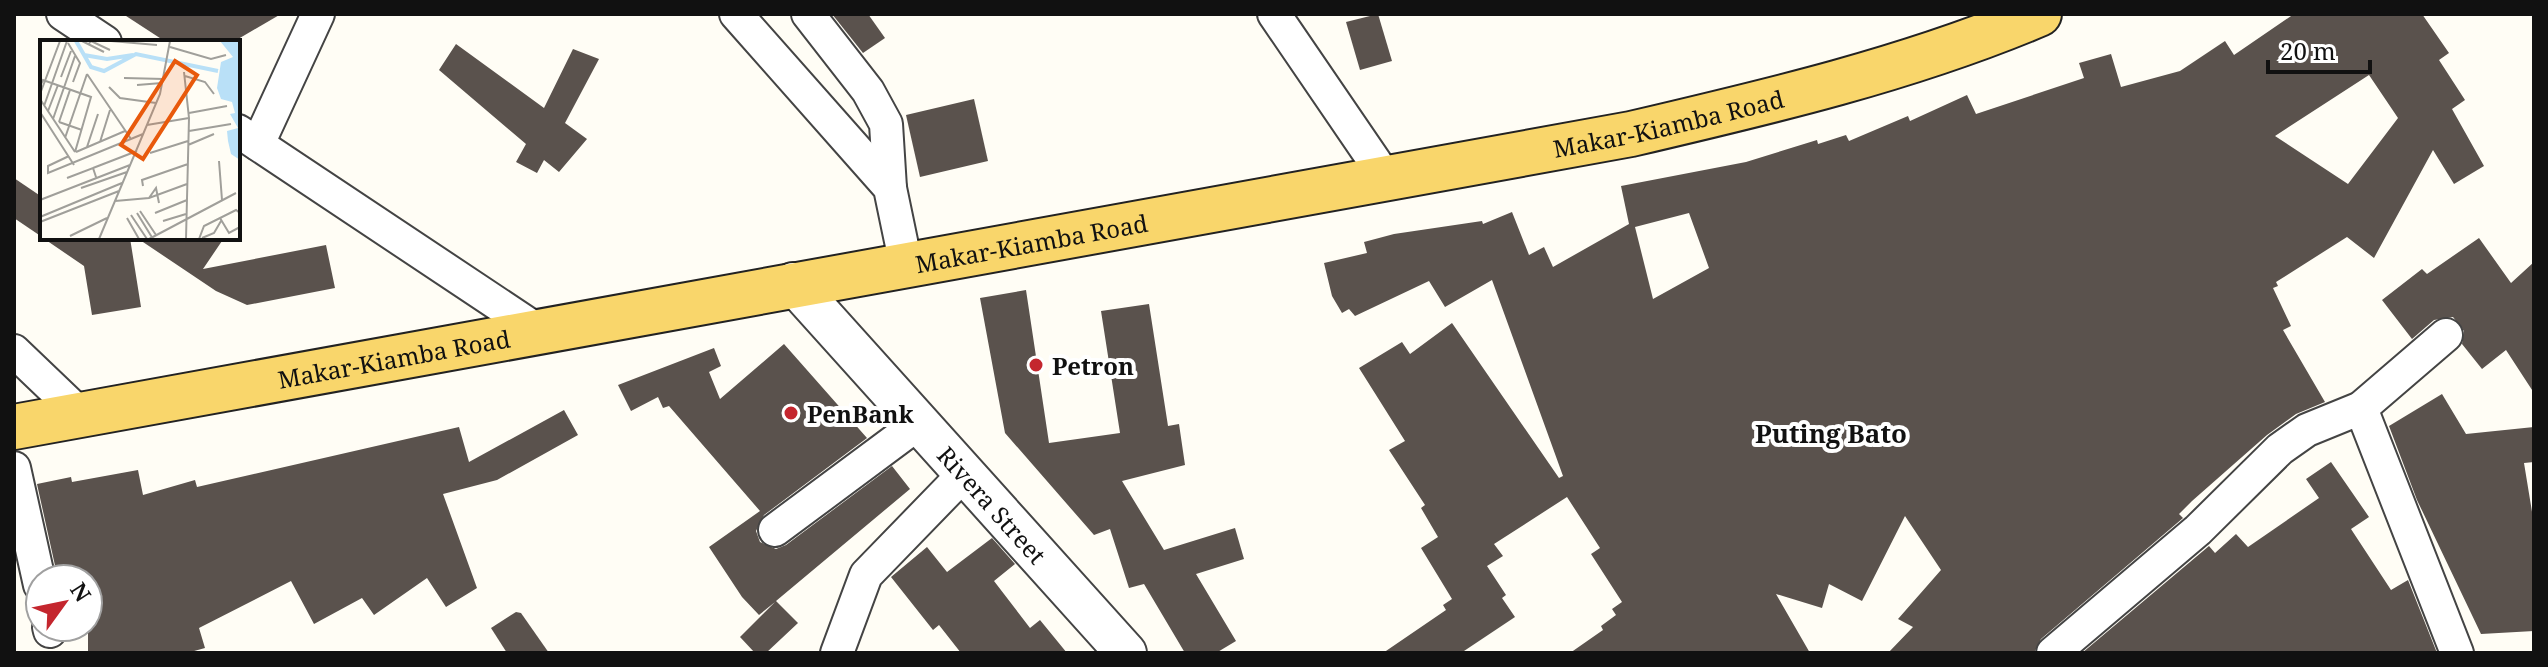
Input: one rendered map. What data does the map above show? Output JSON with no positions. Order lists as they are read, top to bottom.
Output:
{
  "streets": {
    "main road": ["Makar-Kiamba Road"],
    "street": ["Rivera Street"]
  },
  "crossings": [
    ["Makar-Kiamba Road", "Rivera Street"]
  ],
  "districts": ["Puting Bato"],
  "places": ["Petron", "PenBank"],
  "scale_bar": "20 m",
  "north": "top right"
}
